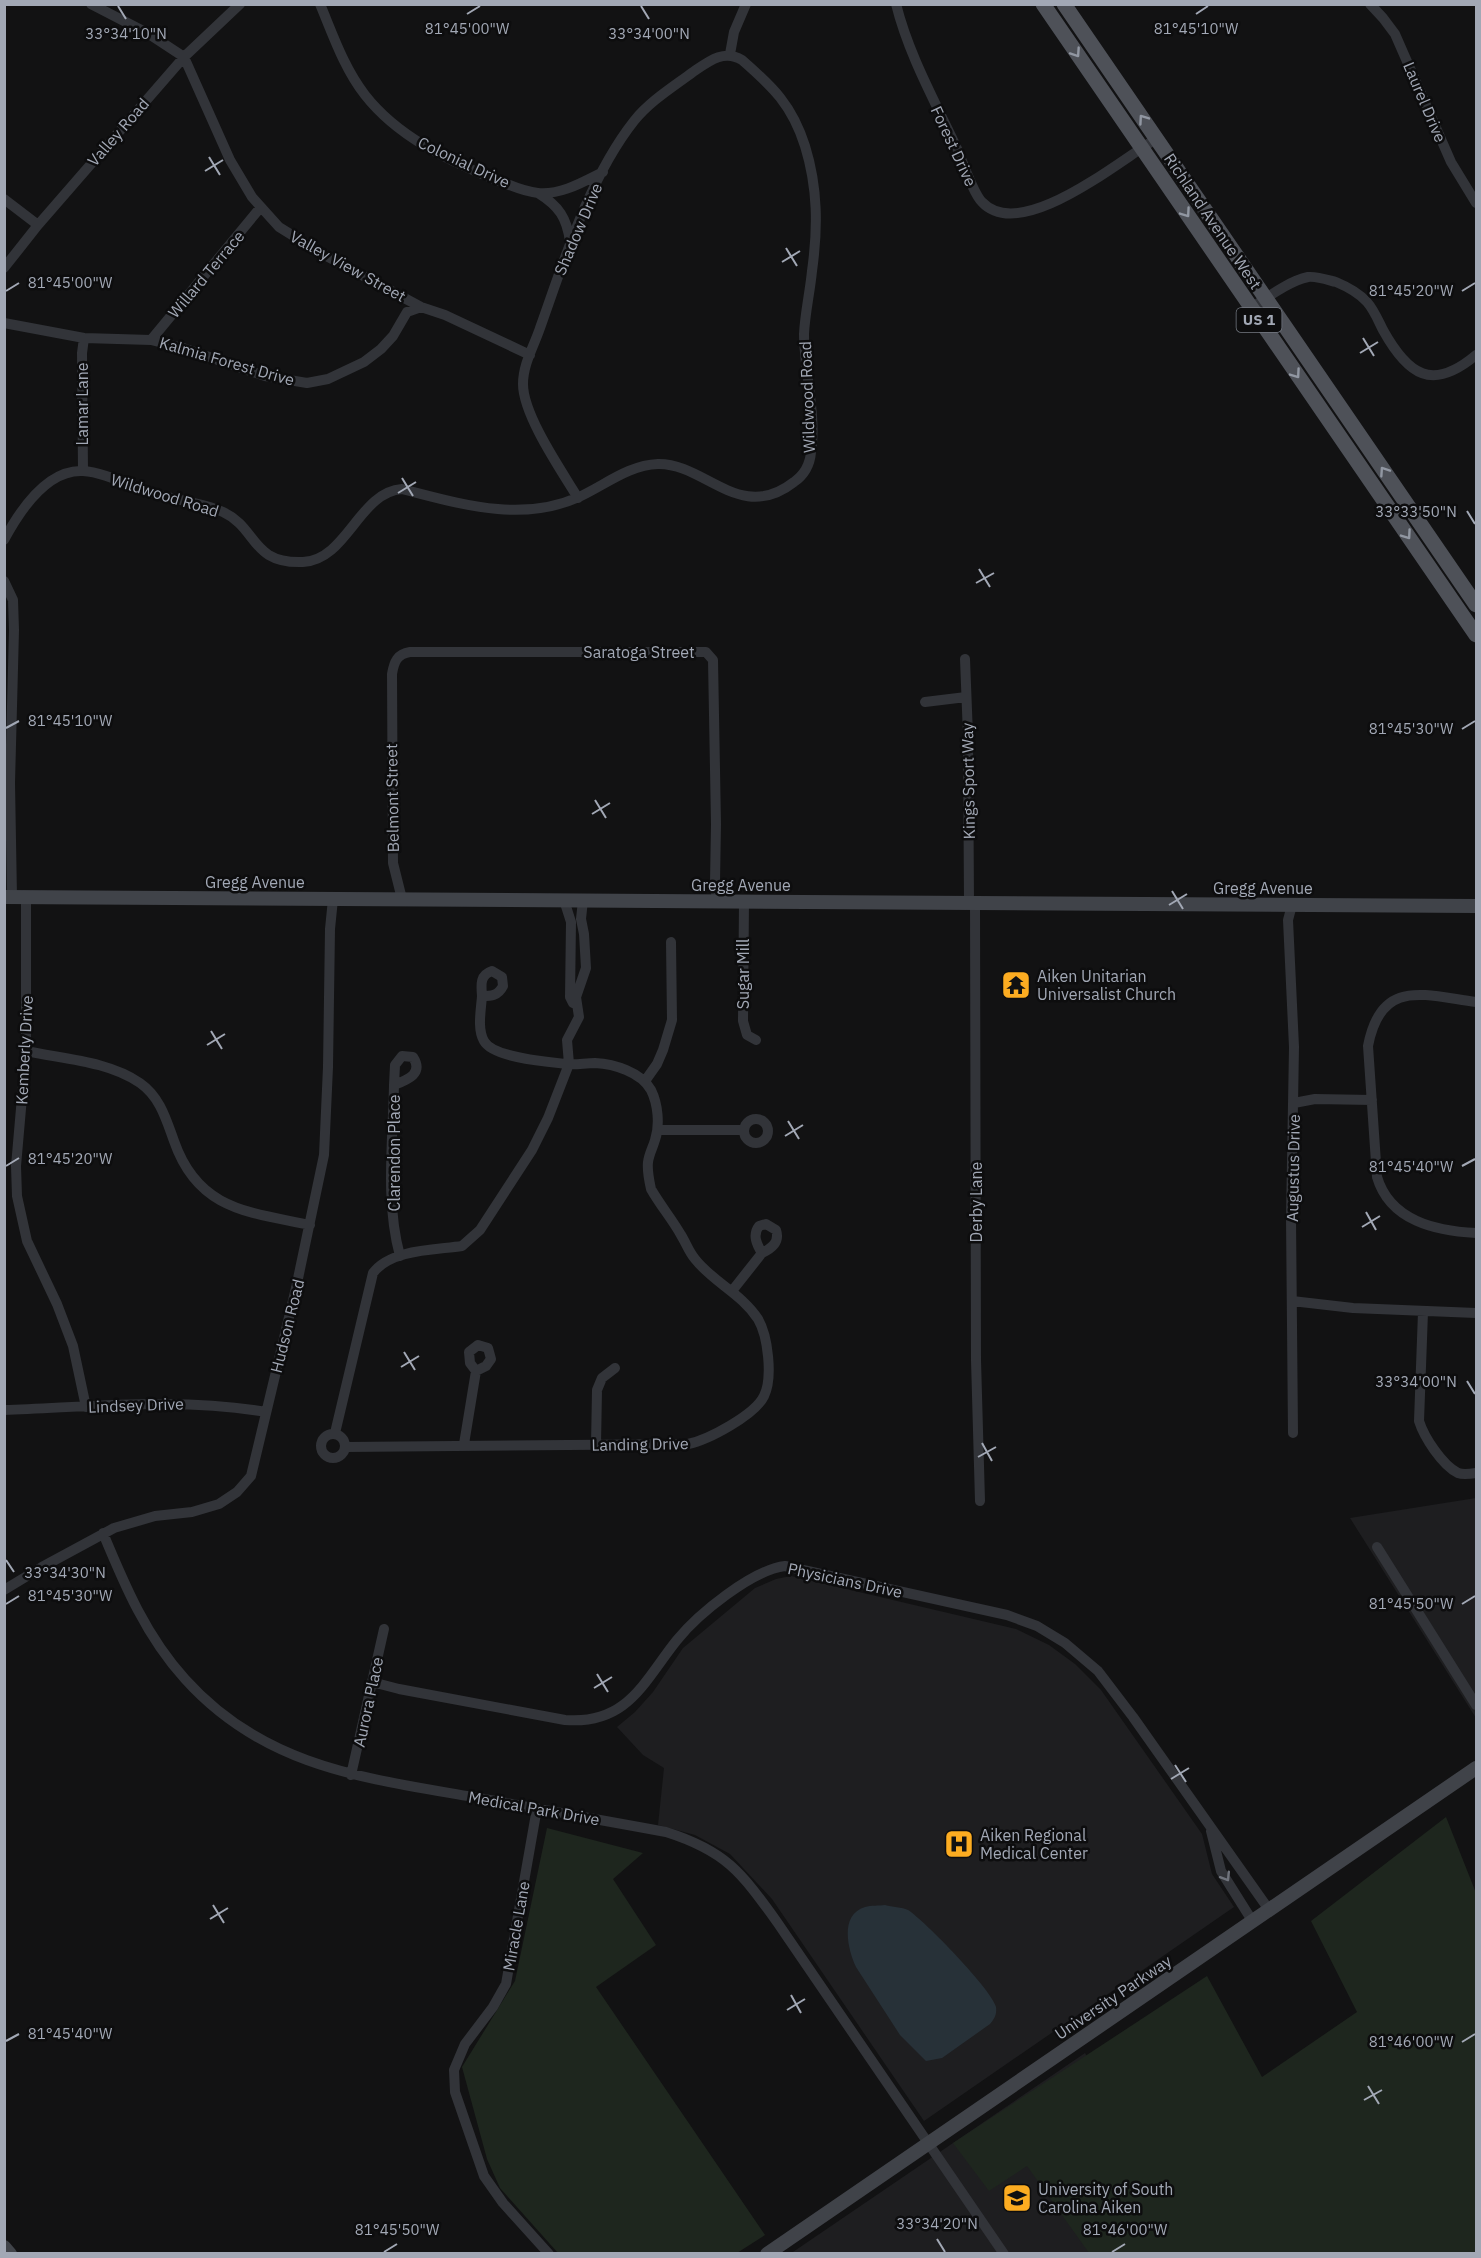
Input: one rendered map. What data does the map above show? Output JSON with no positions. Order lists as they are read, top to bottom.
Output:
{
  "streets": {
    "main road": ["Richland Avenue West", "US 1"],
    "street": [
      "Laurel Drive",
      "Valley Road",
      "Forest Drive",
      "Colonial Drive",
      "Shadow Drive",
      "Valley View Street",
      "Willard Terrace",
      "Kalmia Forest Drive",
      "Wildwood Road",
      "Lamar Lane",
      "Saratoga Street",
      "Kings Sport Way",
      "Belmont Street",
      "Gregg Avenue",
      "Sugar Mill",
      "Kemberly Drive",
      "Clarendon Place",
      "Augustus Drive",
      "Derby Lane",
      "Hudson Road",
      "Lindsey Drive",
      "Landing Drive",
      "Physicians Drive",
      "Aurora Place",
      "Medical Park Drive",
      "Miracle Lane",
      "University Parkway"
    ]
  },
  "crossings": [
    ["Valley Road", "Valley View Street"],
    ["Forest Drive", "Richland Avenue West"],
    ["Colonial Drive", "Shadow Drive"],
    ["Shadow Drive", "Valley View Street"],
    ["Shadow Drive", "Wildwood Road"],
    ["Valley View Street", "Willard Terrace"],
    ["Valley View Street", "Kalmia Forest Drive"],
    ["Willard Terrace", "Kalmia Forest Drive"],
    ["Kalmia Forest Drive", "Lamar Lane"],
    ["Wildwood Road", "Lamar Lane"],
    ["Saratoga Street", "Belmont Street"],
    ["Saratoga Street", "Gregg Avenue"],
    ["Kings Sport Way", "Gregg Avenue"],
    ["Kings Sport Way", "Derby Lane"],
    ["Belmont Street", "Gregg Avenue"],
    ["Gregg Avenue", "Sugar Mill"],
    ["Gregg Avenue", "Kemberly Drive"],
    ["Gregg Avenue", "Augustus Drive"],
    ["Gregg Avenue", "Derby Lane"],
    ["Gregg Avenue", "Hudson Road"],
    ["Gregg Avenue", "Landing Drive"],
    ["Kemberly Drive", "Lindsey Drive"],
    ["Clarendon Place", "Landing Drive"],
    ["Hudson Road", "Lindsey Drive"],
    ["Hudson Road", "Medical Park Drive"],
    ["Physicians Drive", "Aurora Place"],
    ["Physicians Drive", "University Parkway"],
    ["Aurora Place", "Medical Park Drive"],
    ["Medical Park Drive", "Miracle Lane"],
    ["Medical Park Drive", "University Parkway"]
  ],
  "places": {
    "temple": ["Aiken Unitarian Universalist Church"],
    "hospital": ["Aiken Regional Medical Center"],
    "school or university": ["University of South Carolina Aiken"]
  },
  "coordinates": [
    "81°45'00\"W",
    "81°45'10\"W",
    "33°34'00\"N",
    "33°34'10\"N",
    "81°45'20\"W",
    "33°33'50\"N",
    "81°45'30\"W",
    "81°45'40\"W",
    "33°34'30\"N",
    "81°45'50\"W",
    "81°46'00\"W",
    "33°34'20\"N"
  ]
}
